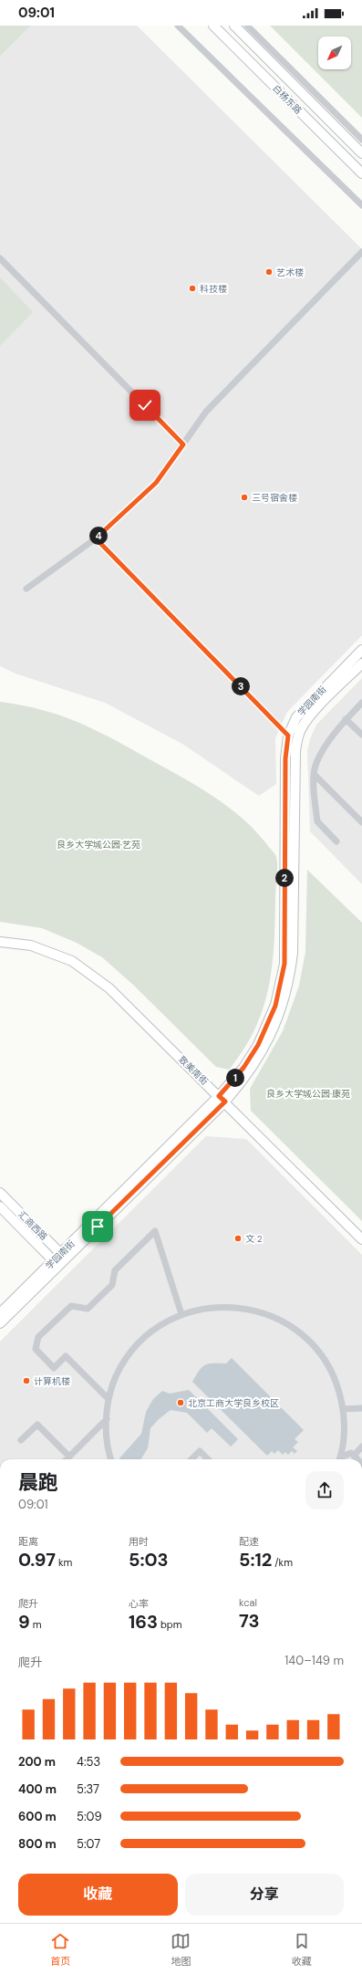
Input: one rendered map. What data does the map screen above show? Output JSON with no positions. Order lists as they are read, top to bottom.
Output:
{
  "streets": {
    "street": [
      "白杨东路",
      "学园南街",
      "致美南街",
      "汇商西路"
    ]
  },
  "crossings": [
    ["学园南街", "致美南街"],
    ["学园南街", "汇商西路"]
  ],
  "parks": ["良乡大学城公园·艺苑", "良乡大学城公园·康苑"],
  "places": [
    "艺术楼",
    "科技楼",
    "三号宿舍楼",
    "文 2",
    "计算机楼",
    "北京工商大学良乡校区"
  ],
  "north": "bottom left",
  "page": {
    "status": "09:01",
    "pins": [
      "4",
      "3",
      "2",
      "1"
    ],
    "heading": ["晨跑", "09:01"],
    "stats": [
      ["距离", "0.97 km"],
      ["用时", "5:03"],
      ["配速", "5:12 /km"],
      ["爬升", "9 m"],
      ["心率", "163 bpm"],
      ["kcal", "73"]
    ],
    "chart": ["爬升", "140–149 m"],
    "list": [
      {
        "name": "200 m",
        "note": "4:53"
      },
      {
        "name": "400 m",
        "note": "5:37"
      },
      {
        "name": "600 m",
        "note": "5:09"
      },
      {
        "name": "800 m",
        "note": "5:07"
      }
    ],
    "buttons": ["收藏", "分享"],
    "tabs": ["首页", "地图", "收藏"]
  }
}
